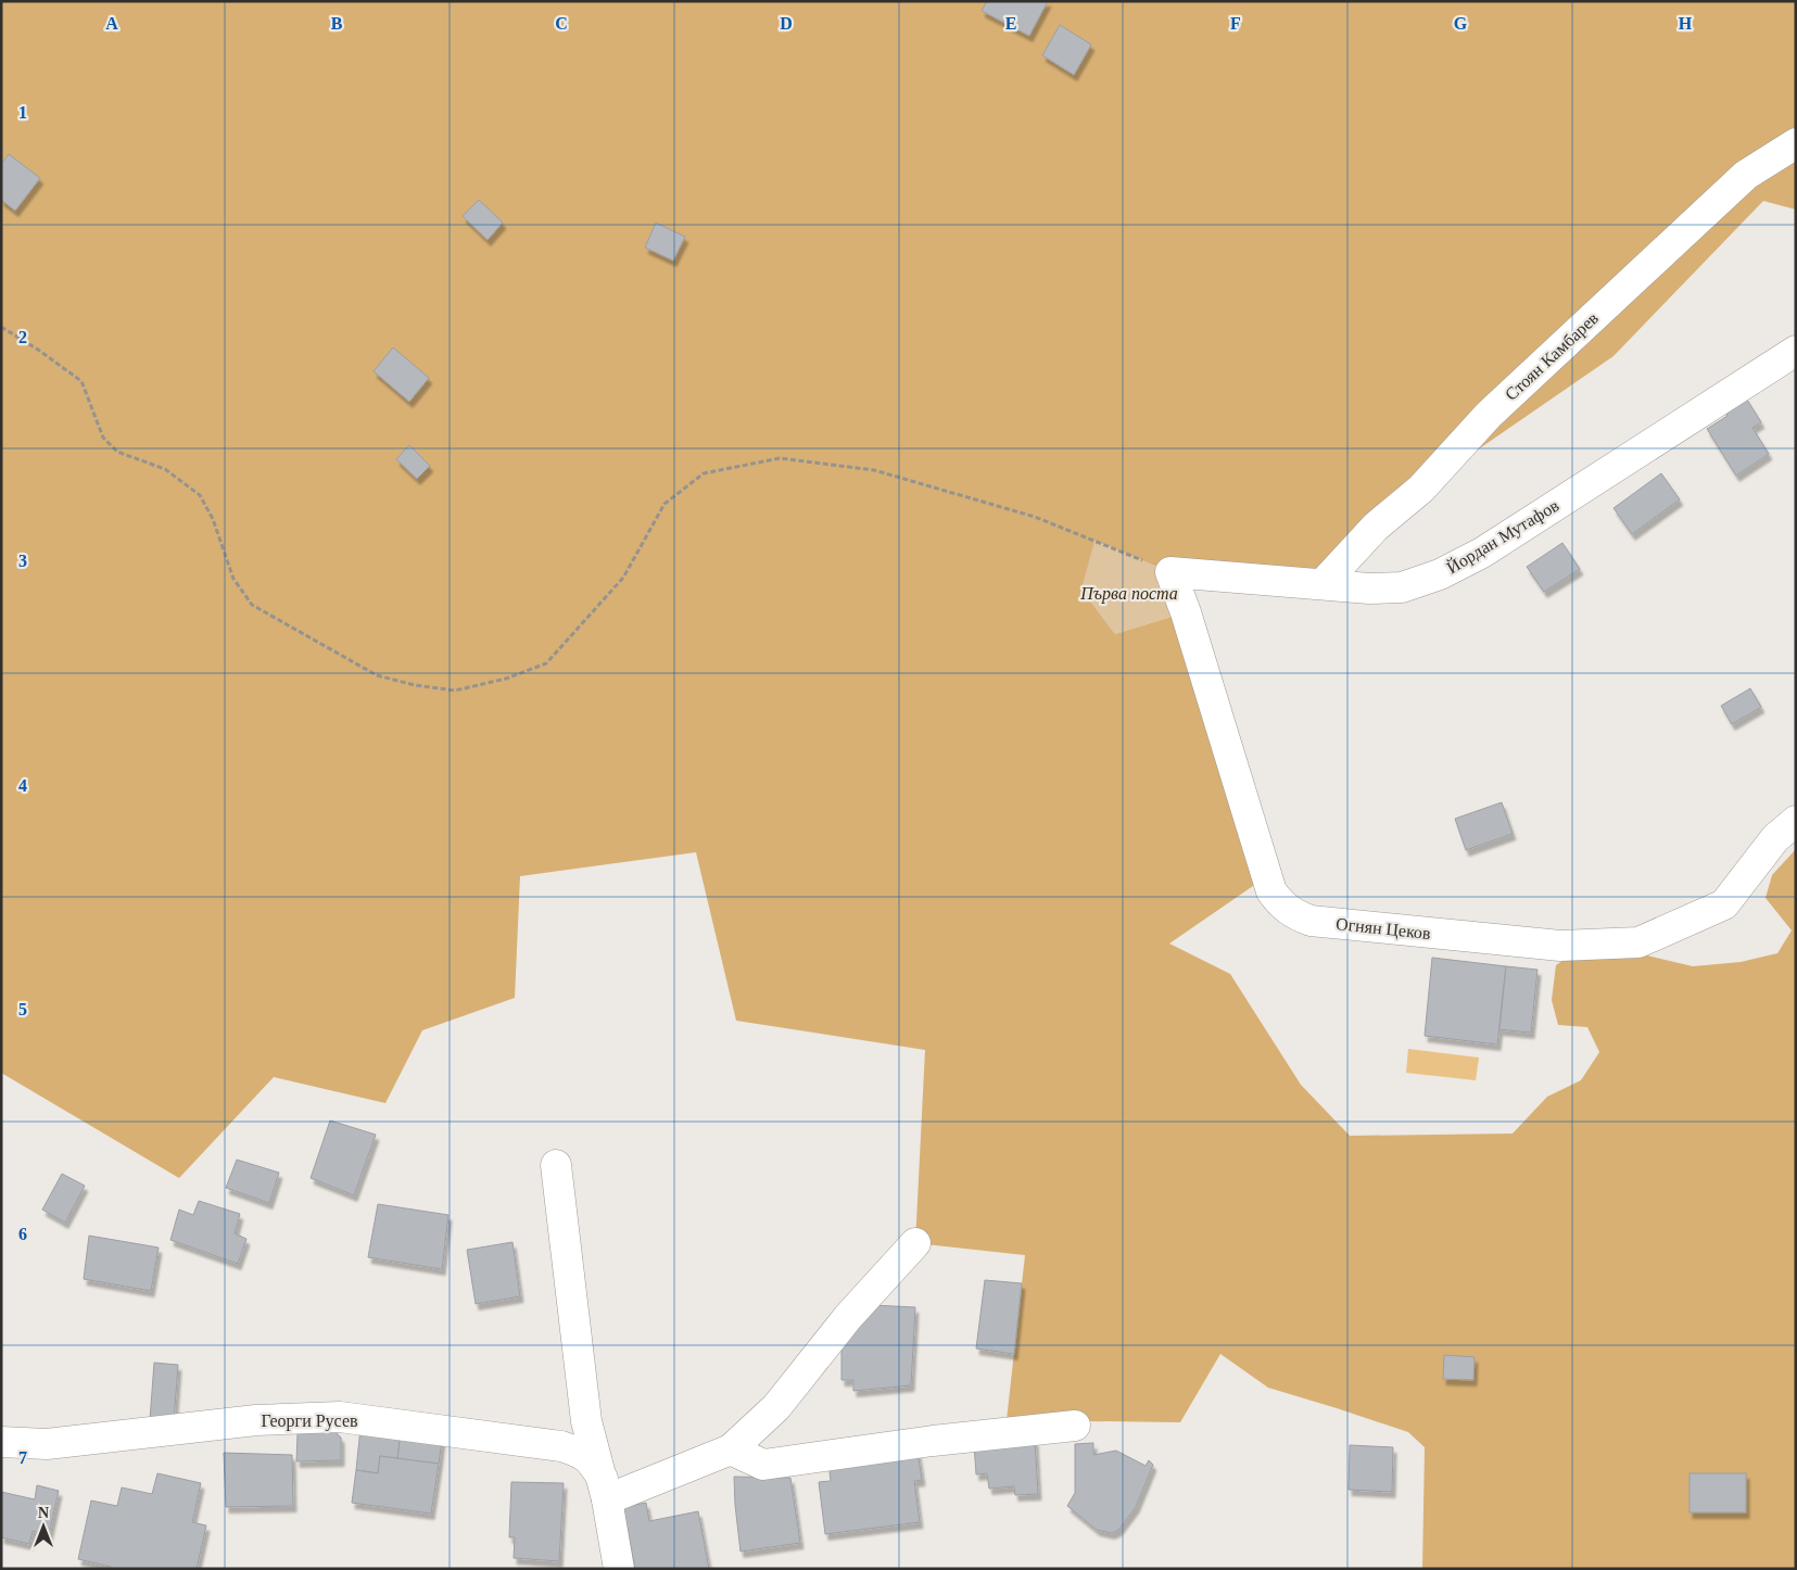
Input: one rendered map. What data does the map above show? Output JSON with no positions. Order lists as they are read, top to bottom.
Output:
{
  "streets": {
    "street": [
      "Стоян Камбарев",
      "Йордан Мутафов",
      "Огнян Цеков",
      "Георги Русев"
    ]
  },
  "crossings": [
    ["Стоян Камбарев", "Йордан Мутафов"],
    ["Йордан Мутафов", "Огнян Цеков"]
  ],
  "parks": ["Първа поста"],
  "north": "top",
  "grid": {
    "columns": [
      "A",
      "B",
      "C",
      "D",
      "E",
      "F",
      "G",
      "H"
    ],
    "rows": [
      "1",
      "2",
      "3",
      "4",
      "5",
      "6",
      "7"
    ]
  }
}
